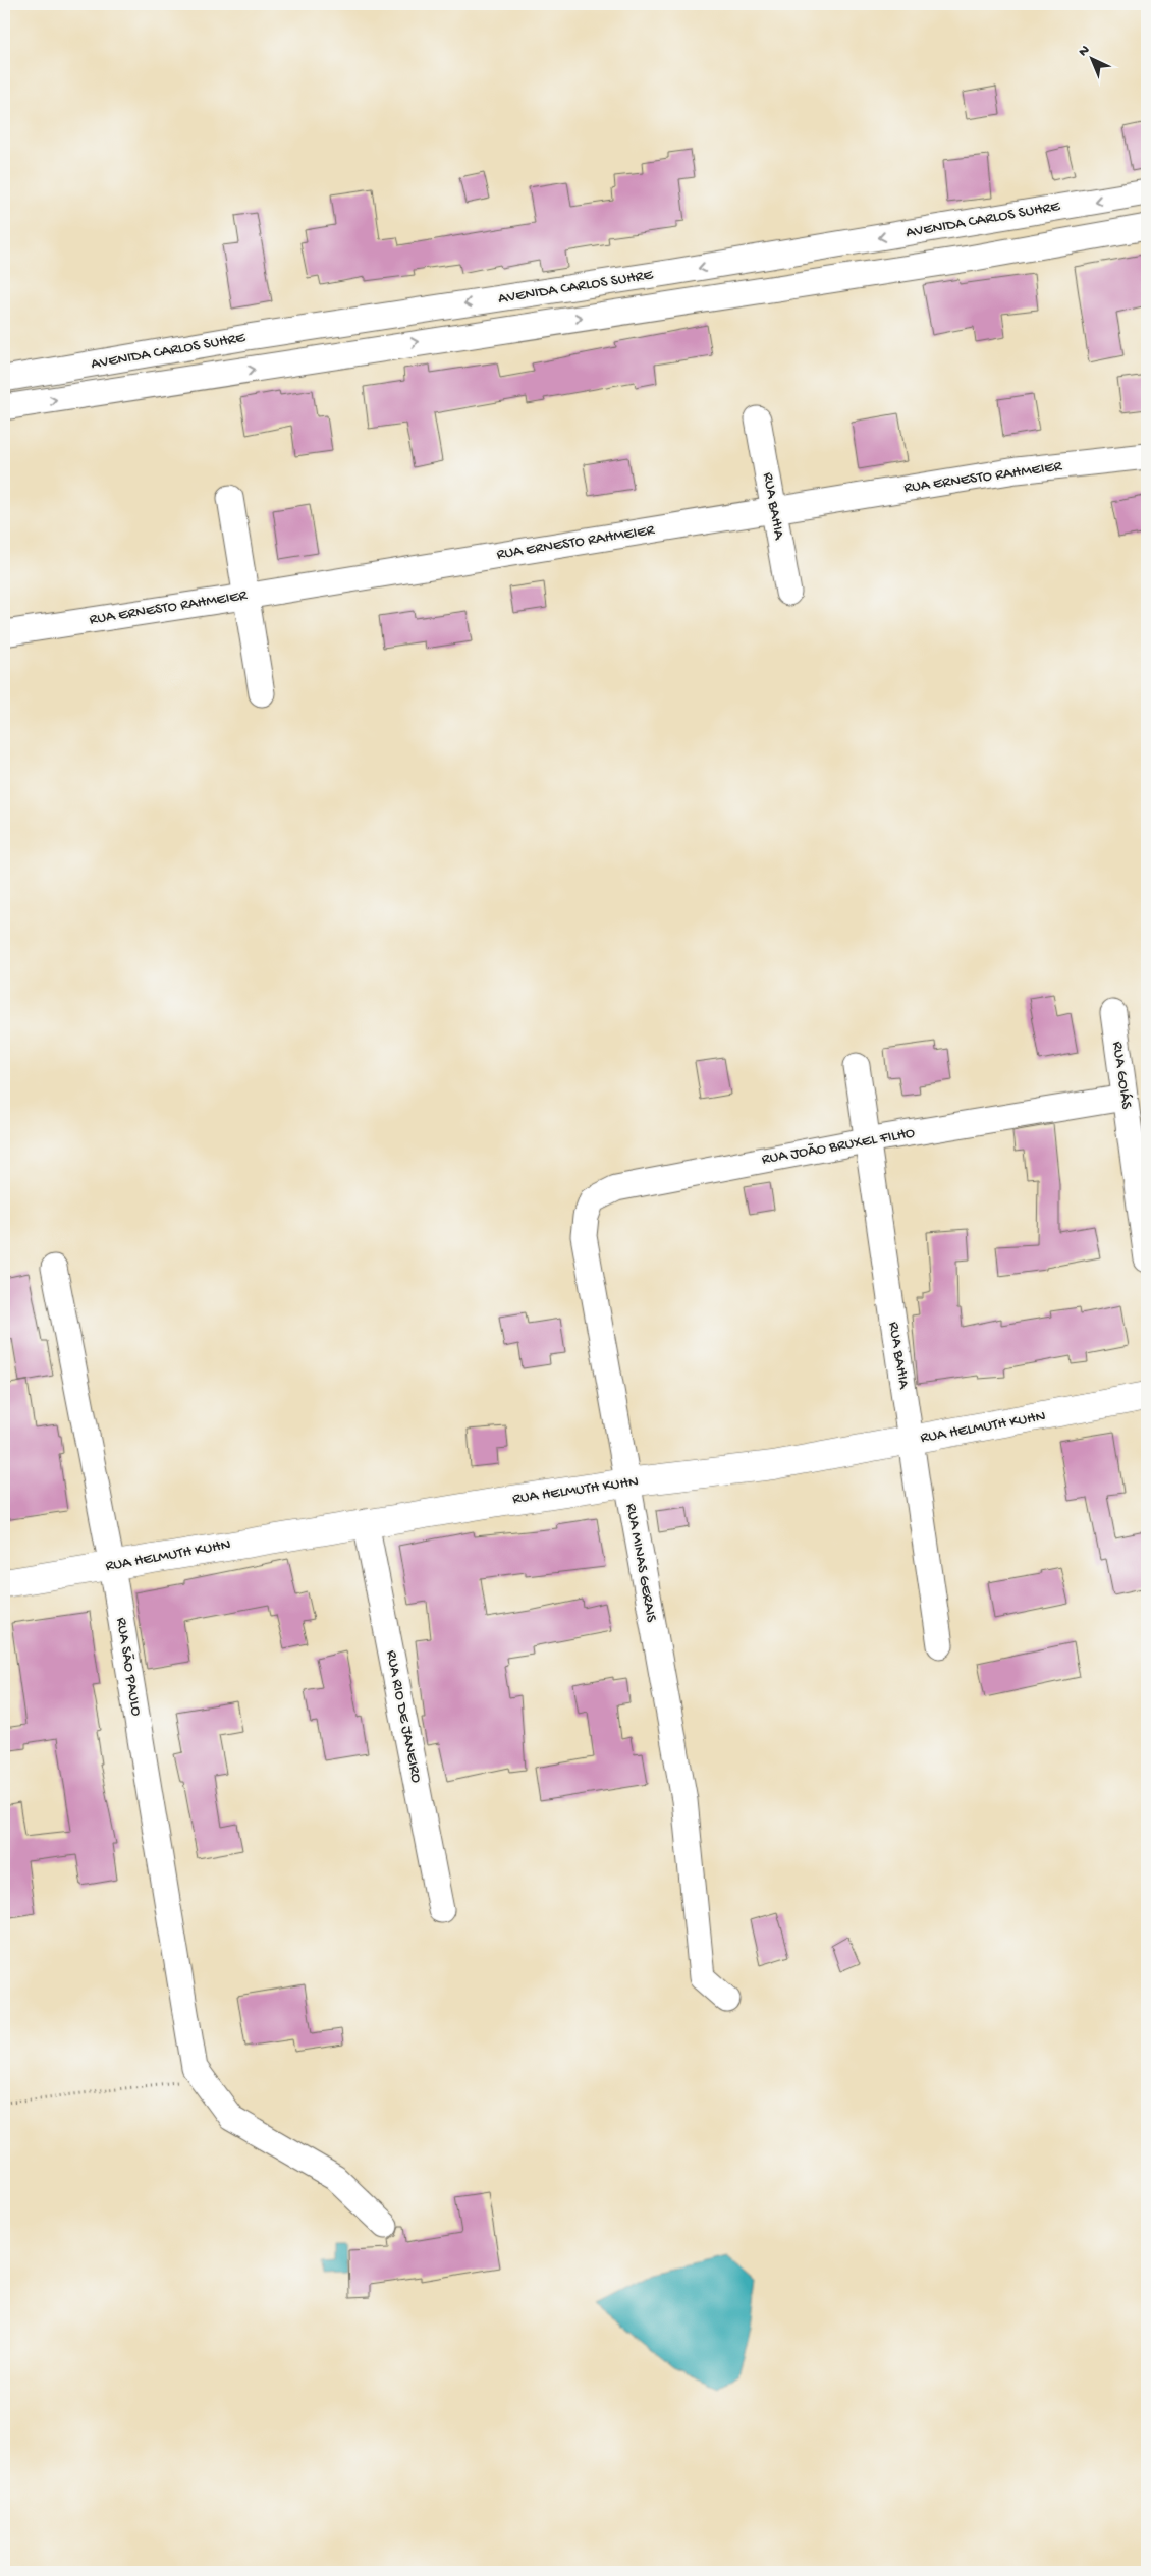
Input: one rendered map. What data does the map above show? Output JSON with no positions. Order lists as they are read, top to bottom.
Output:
{
  "streets": {
    "main road": ["RUA HELMUTH KUHN"],
    "street": [
      "AVENIDA CARLOS SUHRE",
      "RUA ERNESTO RAHMEIER",
      "RUA BAHIA",
      "RUA GOIÁS",
      "RUA JOÃO BRUXEL FILHO",
      "RUA MINAS GERAIS",
      "RUA SÃO PAULO",
      "RUA RIO DE JANEIRO"
    ]
  },
  "crossings": [
    ["RUA ERNESTO RAHMEIER", "RUA BAHIA"],
    ["RUA BAHIA", "RUA JOÃO BRUXEL FILHO"],
    ["RUA BAHIA", "RUA HELMUTH KUHN"],
    ["RUA GOIÁS", "RUA JOÃO BRUXEL FILHO"],
    ["RUA JOÃO BRUXEL FILHO", "RUA MINAS GERAIS"],
    ["RUA HELMUTH KUHN", "RUA MINAS GERAIS"],
    ["RUA HELMUTH KUHN", "RUA SÃO PAULO"],
    ["RUA HELMUTH KUHN", "RUA RIO DE JANEIRO"]
  ],
  "north": "top left"
}
